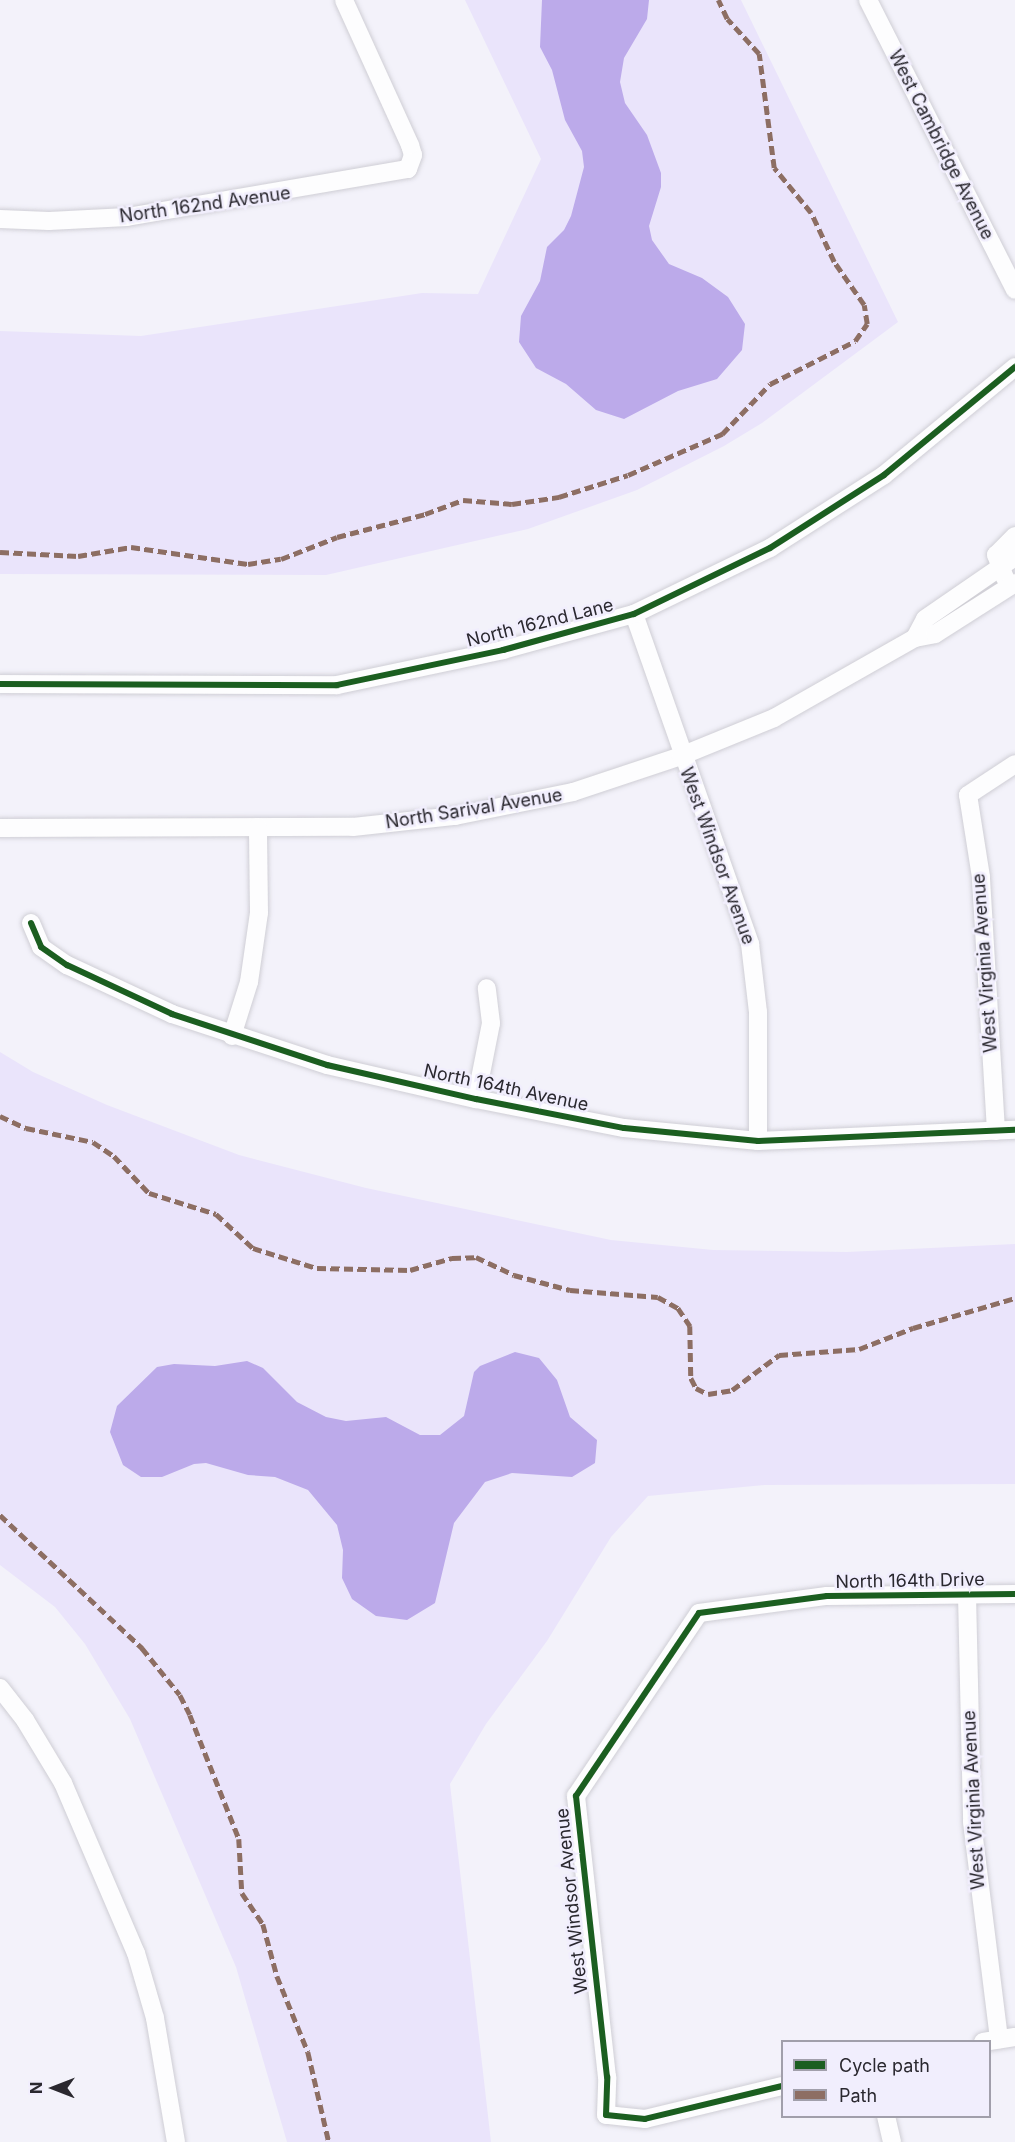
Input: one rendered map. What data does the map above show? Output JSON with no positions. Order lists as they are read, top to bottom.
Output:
{
  "streets": {
    "street": [
      "West Cambridge Avenue",
      "North 162nd Avenue",
      "North 162nd Lane",
      "North Sarival Avenue",
      "West Windsor Avenue",
      "West Virginia Avenue",
      "North 164th Avenue",
      "North 164th Drive"
    ]
  },
  "crossings": [
    ["North 162nd Lane", "West Windsor Avenue"],
    ["North Sarival Avenue", "West Windsor Avenue"],
    ["West Windsor Avenue", "North 164th Avenue"],
    ["West Windsor Avenue", "North 164th Drive"],
    ["West Virginia Avenue", "North 164th Avenue"],
    ["West Virginia Avenue", "North 164th Drive"]
  ],
  "legend": ["Cycle path", "Path"],
  "north": "left"
}
